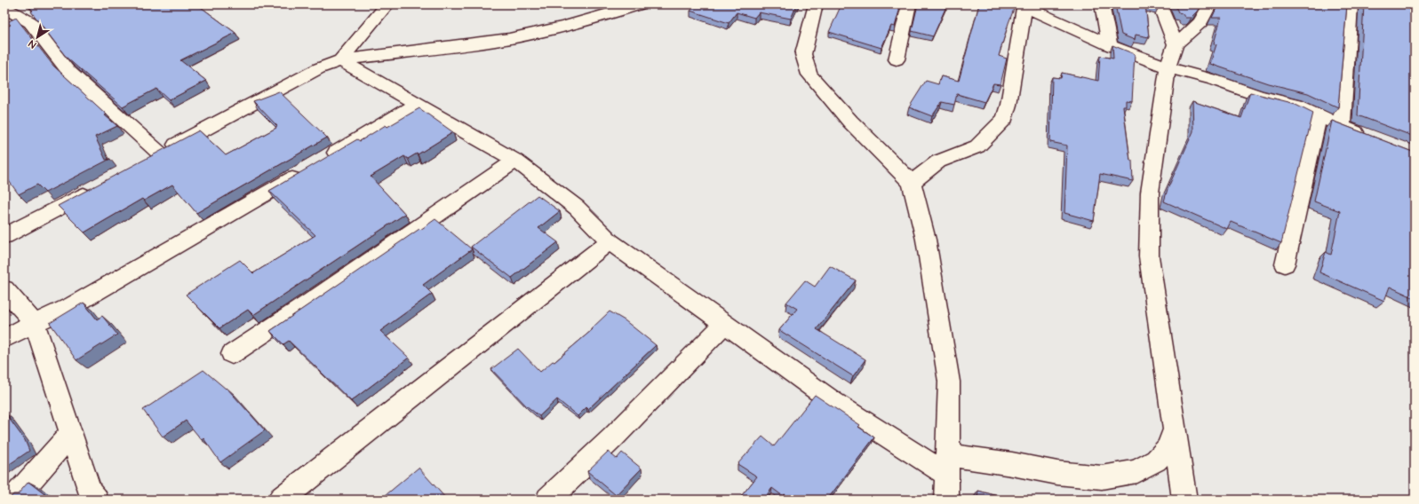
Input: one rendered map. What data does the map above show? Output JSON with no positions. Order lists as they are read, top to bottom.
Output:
{
  "north": "bottom left"
}
